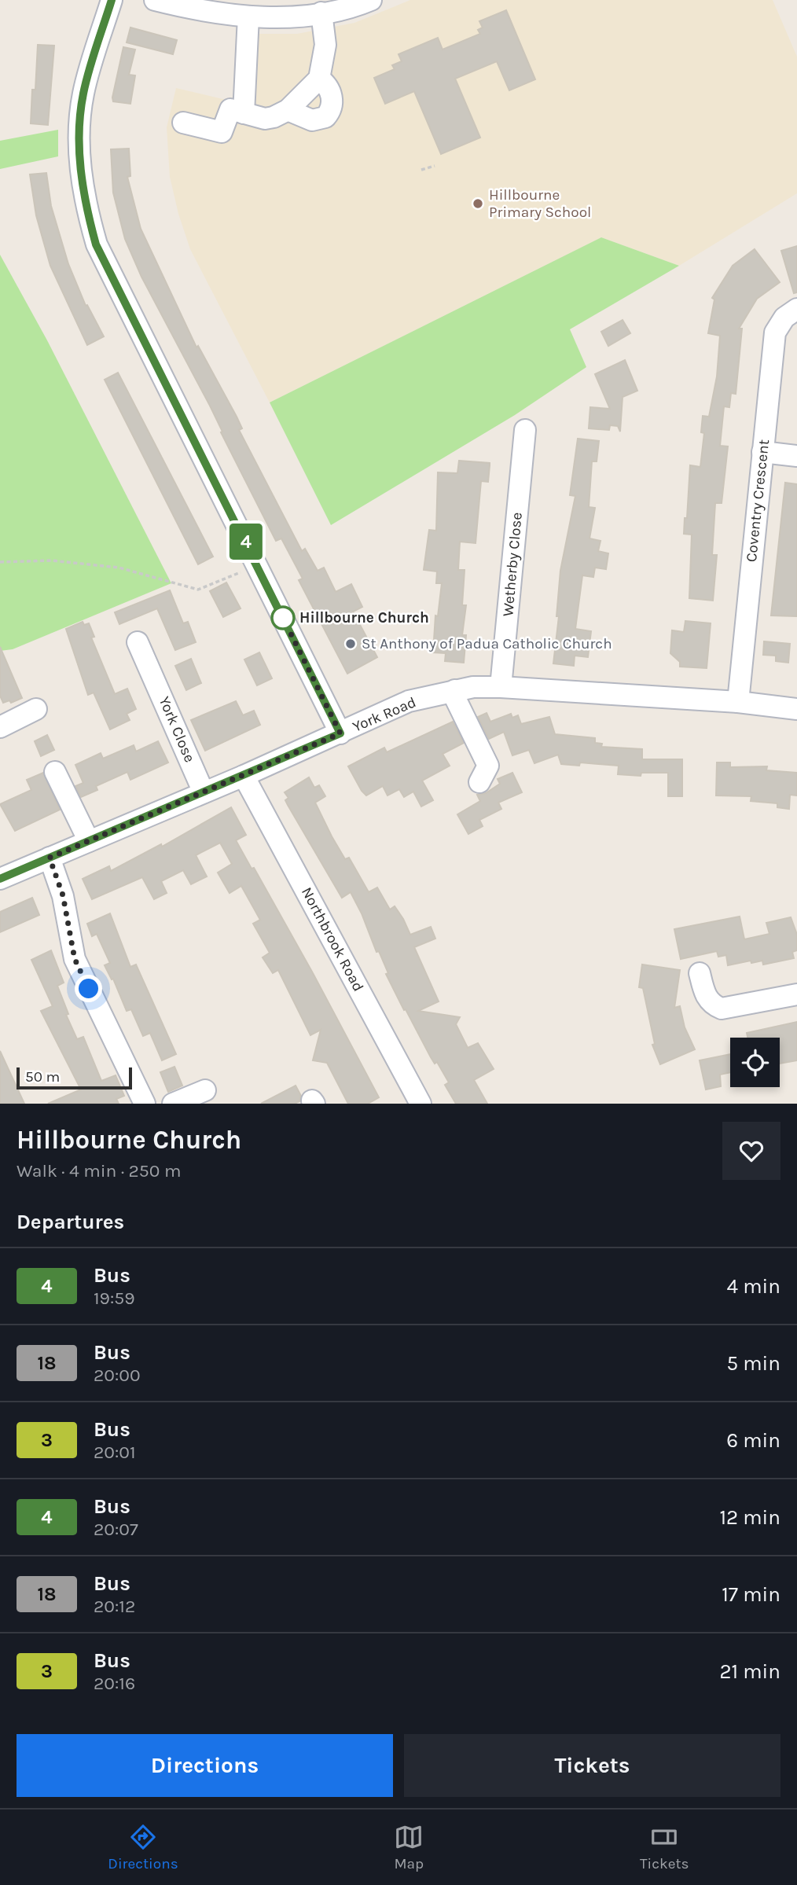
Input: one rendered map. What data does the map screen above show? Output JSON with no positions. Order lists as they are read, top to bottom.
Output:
{
  "streets": {
    "street": [
      "Coventry Crescent",
      "Wetherby Close",
      "York Road",
      "York Close",
      "Northbrook Road"
    ]
  },
  "crossings": [
    ["Coventry Crescent", "York Road"],
    ["Wetherby Close", "York Road"],
    ["York Road", "York Close"],
    ["York Road", "Northbrook Road"]
  ],
  "places": ["Hillbourne Primary School", "Hillbourne Church", "St Anthony of Padua Catholic Church"],
  "lines": ["bus line 4"],
  "scale_bar": "50 m",
  "page": {
    "on_map": "4",
    "scale": "50 m",
    "heading": [
      ["Hillbourne Church", "Walk · 4 min · 250 m"],
      "Departures"
    ],
    "list": [
      {
        "mark": "4",
        "name": "Bus",
        "note": "19:59",
        "value": "4 min"
      },
      {
        "mark": "18",
        "name": "Bus",
        "note": "20:00",
        "value": "5 min"
      },
      {
        "mark": "3",
        "name": "Bus",
        "note": "20:01",
        "value": "6 min"
      },
      {
        "mark": "4",
        "name": "Bus",
        "note": "20:07",
        "value": "12 min"
      },
      {
        "mark": "18",
        "name": "Bus",
        "note": "20:12",
        "value": "17 min"
      },
      {
        "mark": "3",
        "name": "Bus",
        "note": "20:16",
        "value": "21 min"
      }
    ],
    "buttons": ["Directions", "Tickets"],
    "tabs": ["Directions", "Map", "Tickets"]
  }
}
